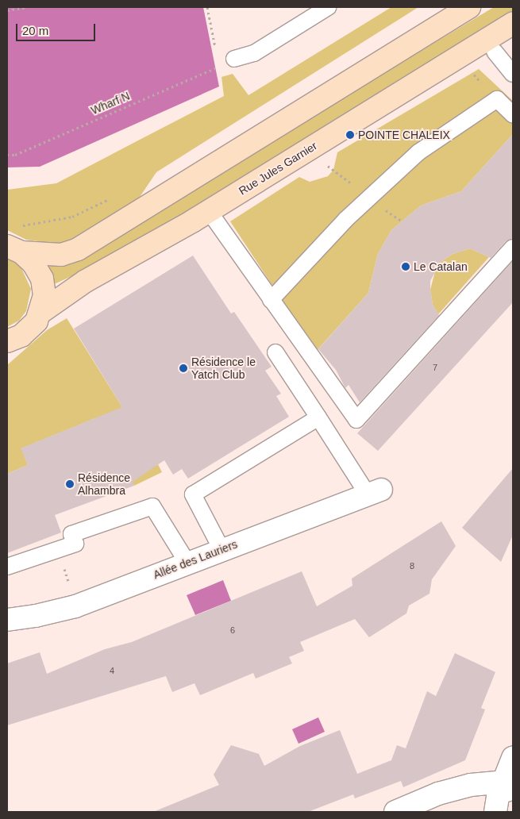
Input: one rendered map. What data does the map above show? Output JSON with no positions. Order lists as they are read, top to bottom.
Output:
{
  "streets": {
    "main road": ["Rue Jules Garnier"],
    "street": ["Allée des Lauriers"],
    "path": ["Wharf N"]
  },
  "places": [
    "POINTE CHALEIX",
    "Le Catalan",
    "Résidence le Yatch Club",
    "Résidence Alhambra"
  ],
  "house_numbers": [
    "7",
    "8",
    "6",
    "4"
  ],
  "scale_bar": "20 m"
}
